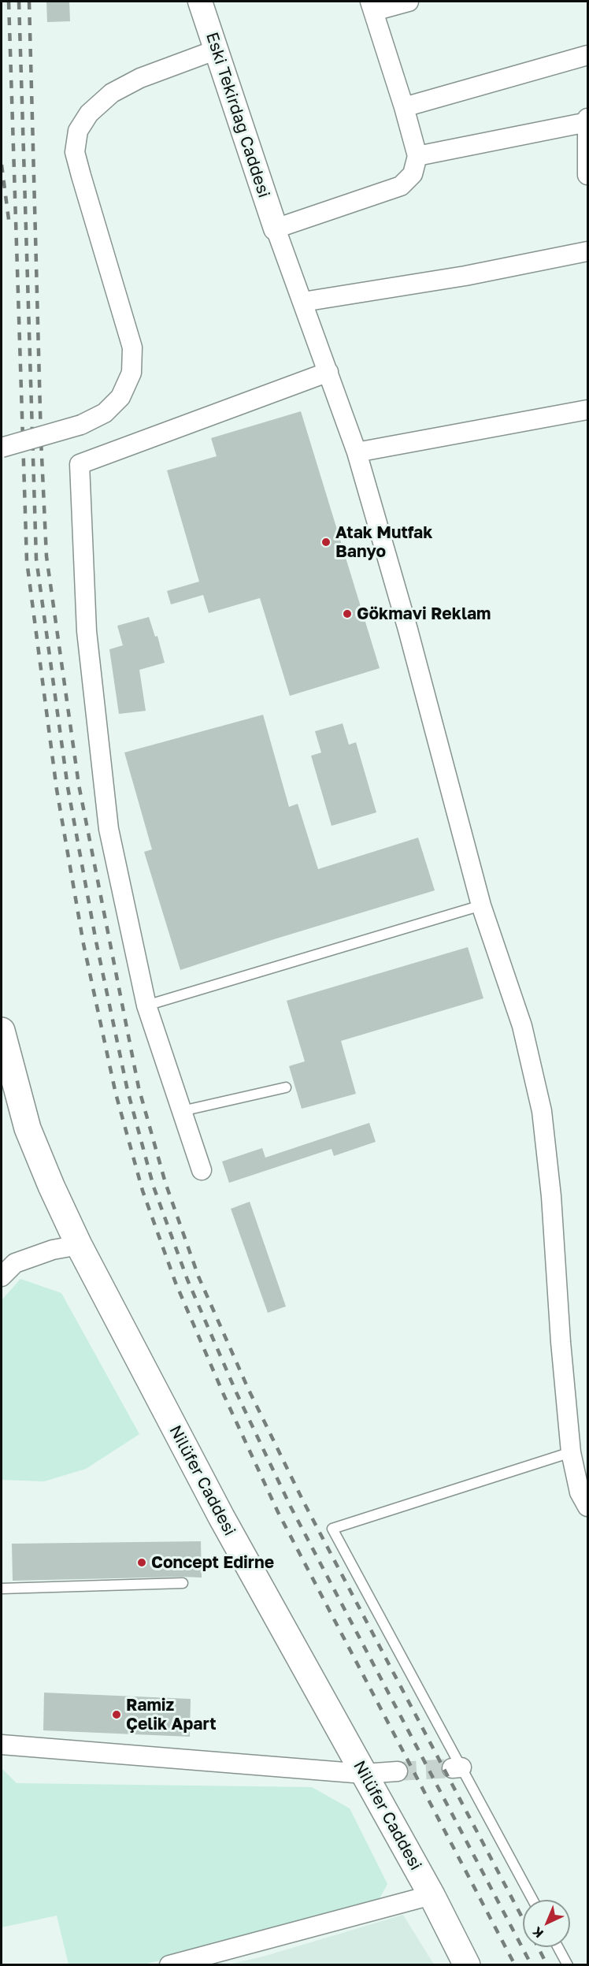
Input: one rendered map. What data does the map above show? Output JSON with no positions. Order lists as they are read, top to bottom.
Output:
{
  "streets": {
    "main road": ["Nilüfer Caddesi"],
    "street": ["Eski Tekirdağ Caddesi"]
  },
  "places": [
    "Atak Mutfak Banyo",
    "Gökmavi Reklam",
    "Concept Edirne",
    "Ramiz Çelik Apart"
  ],
  "north": "bottom left"
}
